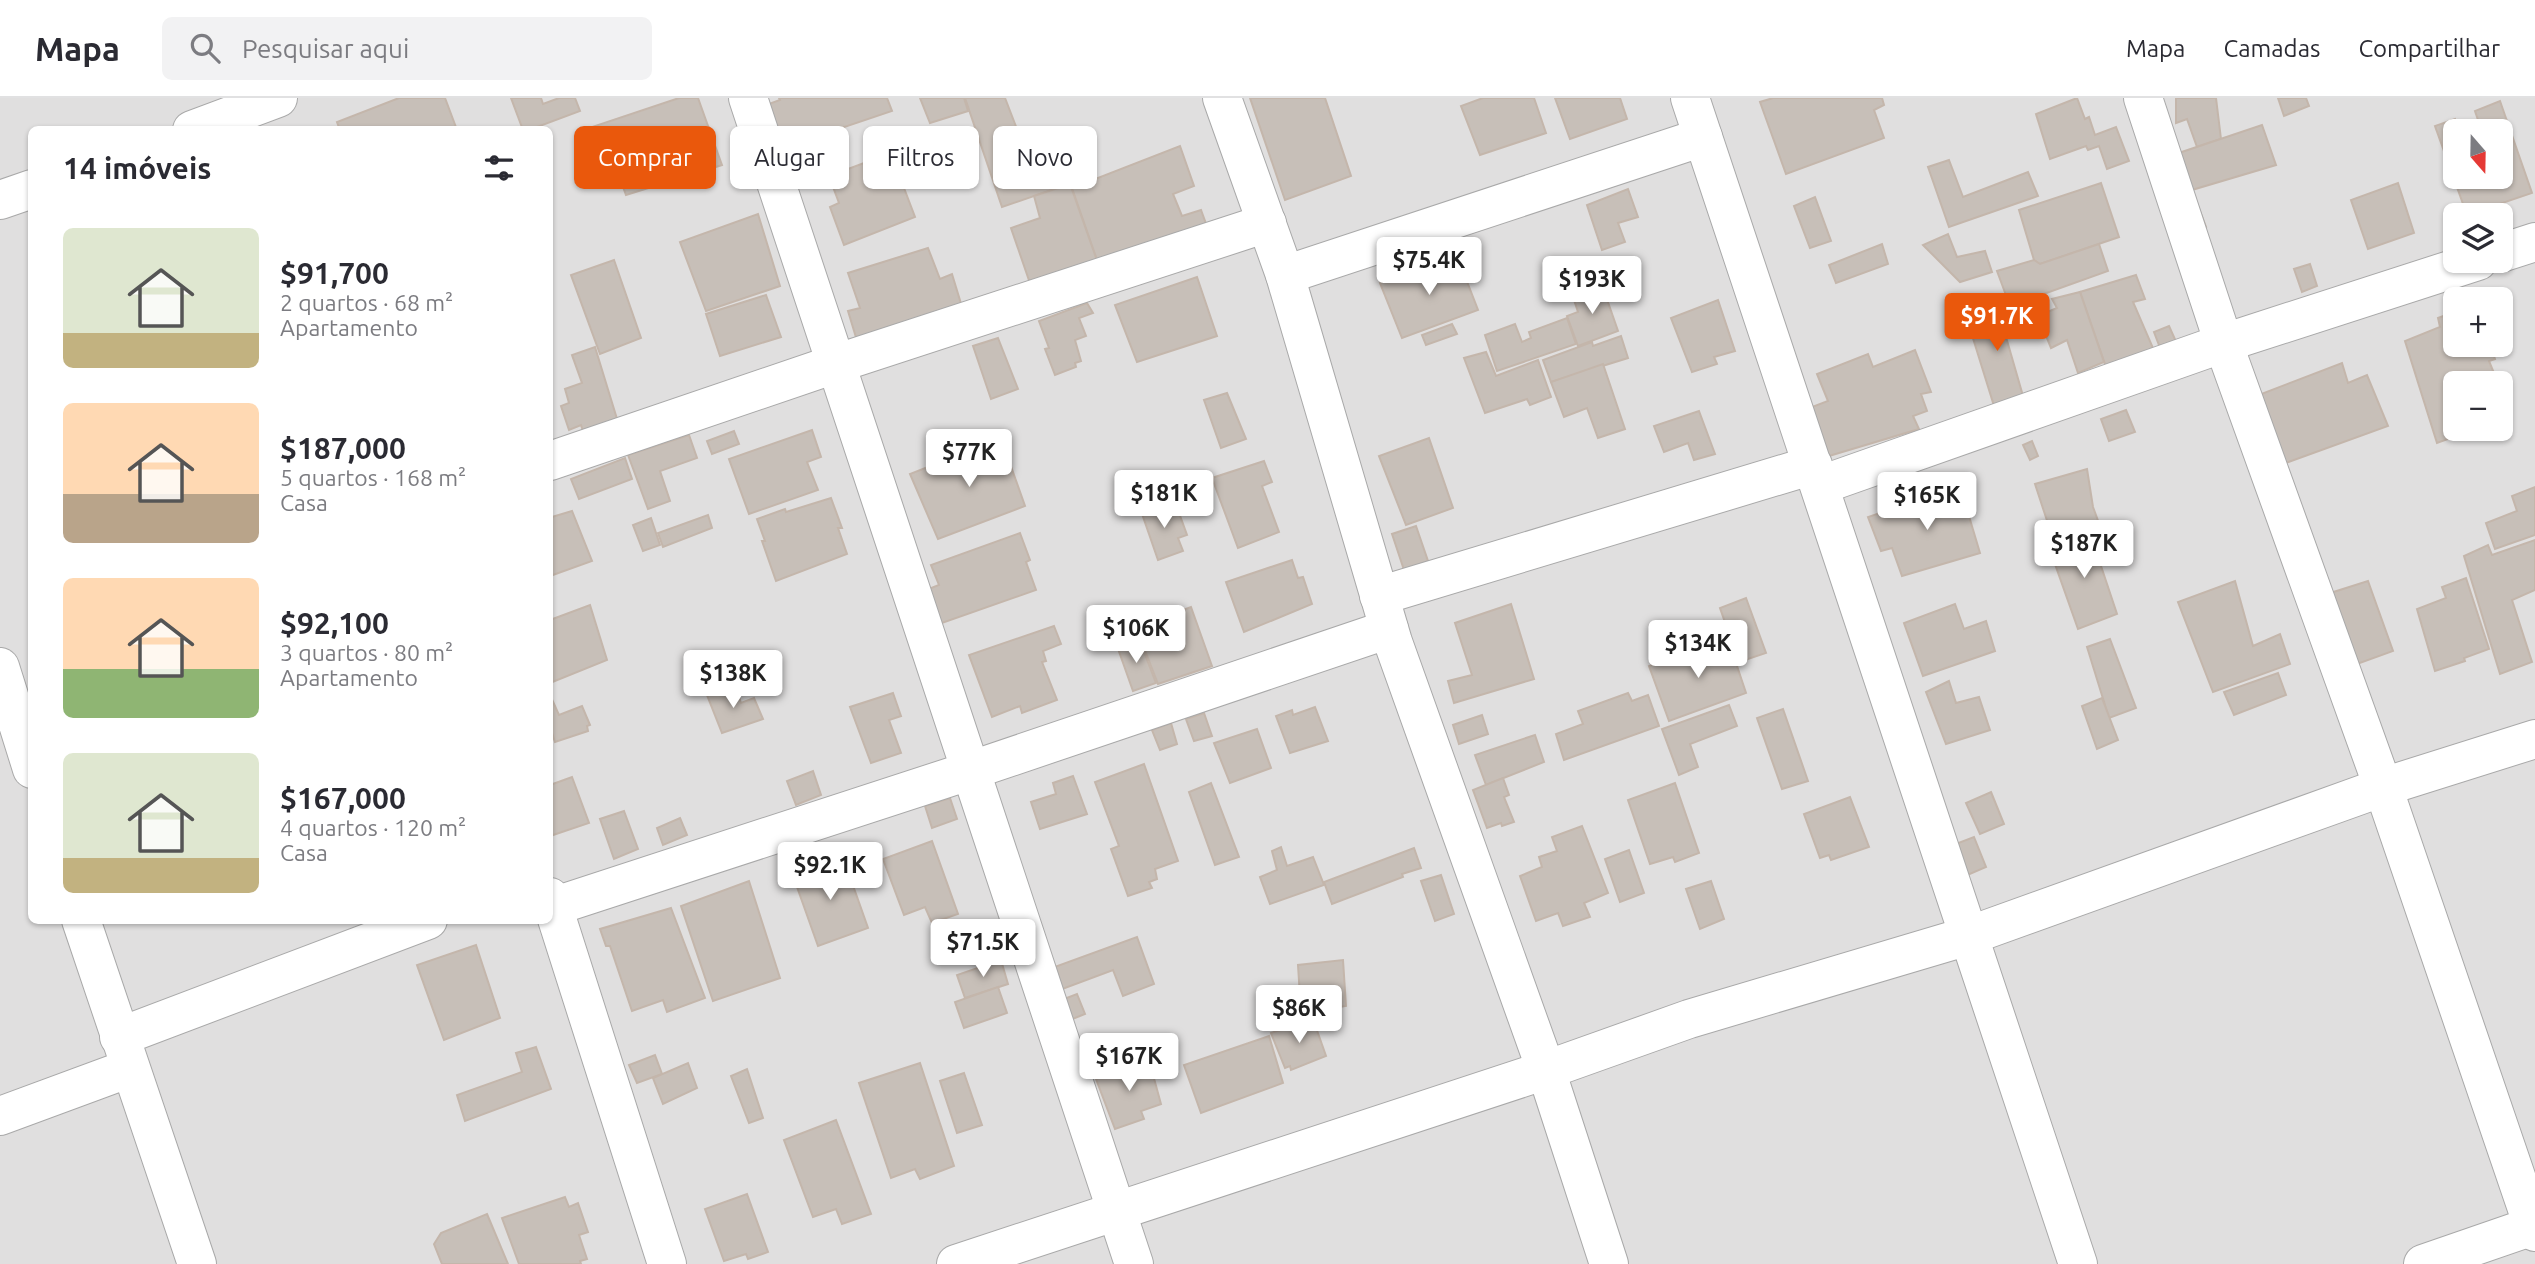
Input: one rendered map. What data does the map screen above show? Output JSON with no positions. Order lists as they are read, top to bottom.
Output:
{
  "north": "bottom",
  "page": {
    "header": "Mapa",
    "search": "Pesquisar aqui",
    "nav": ["Mapa", "Camadas", "Compartilhar"],
    "map_buttons": ["+", "−"],
    "chip": [
      "Comprar",
      "Alugar",
      "Filtros",
      "Novo"
    ],
    "heading": "14 imóveis",
    "list": [
      {
        "name": "$91,700",
        "note": "2 quartos · 68 m² · Apartamento"
      },
      {
        "name": "$187,000",
        "note": "5 quartos · 168 m² · Casa"
      },
      {
        "name": "$92,100",
        "note": "3 quartos · 80 m² · Apartamento"
      },
      {
        "name": "$167,000",
        "note": "4 quartos · 120 m² · Casa"
      }
    ],
    "price": [
      "$75.4K",
      "$193K",
      "$91.7K",
      "$77K",
      "$181K",
      "$165K",
      "$187K",
      "$106K",
      "$134K",
      "$138K",
      "$92.1K",
      "$71.5K",
      "$86K",
      "$167K"
    ]
  }
}
